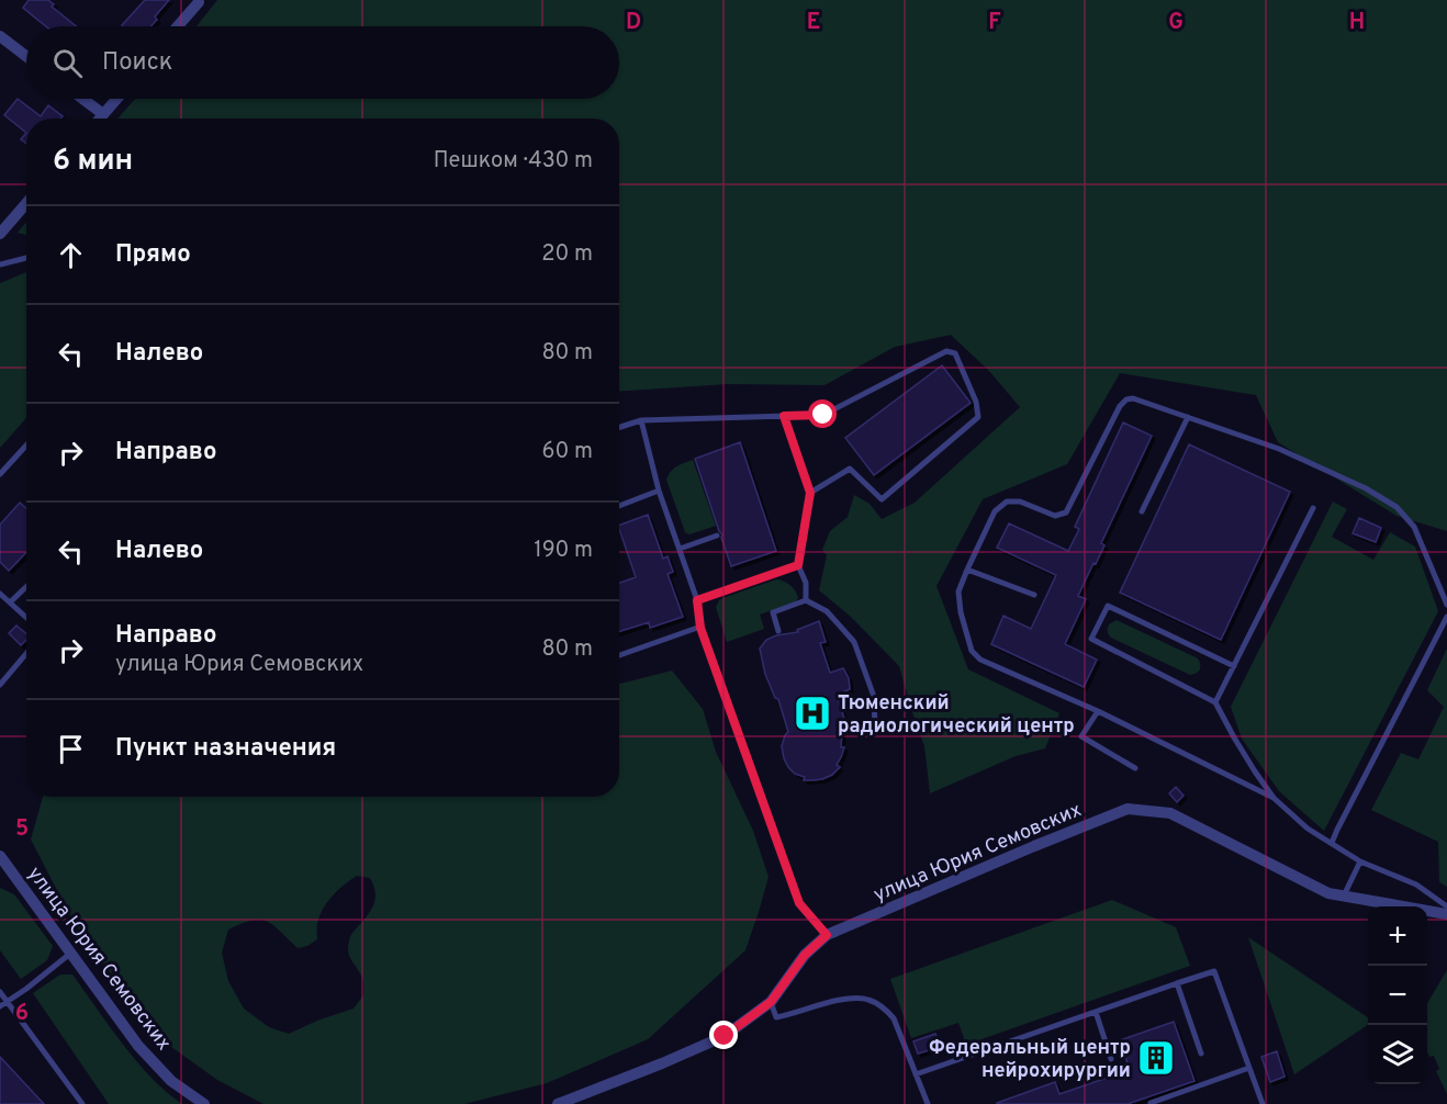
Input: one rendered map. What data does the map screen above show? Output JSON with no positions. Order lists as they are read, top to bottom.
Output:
{
  "streets": {
    "street": ["улица Юрия Семовских"]
  },
  "places": {
    "hospital": ["Тюменский радиологический центр"],
    "building": ["Федеральный центр нейрохирургии"]
  },
  "page": {
    "search": "Поиск",
    "heading": ["6 мин", "Пешком · 430 m"],
    "list": [
      ["Прямо", "20 m"],
      ["Налево", "80 m"],
      ["Направо", "60 m"],
      ["Налево", "190 m"],
      ["Направо", "улица Юрия Семовских", "80 m"],
      "Пункт назначения"
    ],
    "map_buttons": ["+", "−"]
  },
  "grid": {
    "columns": [
      "D",
      "E",
      "F",
      "G",
      "H"
    ],
    "rows": ["5", "6"]
  }
}
